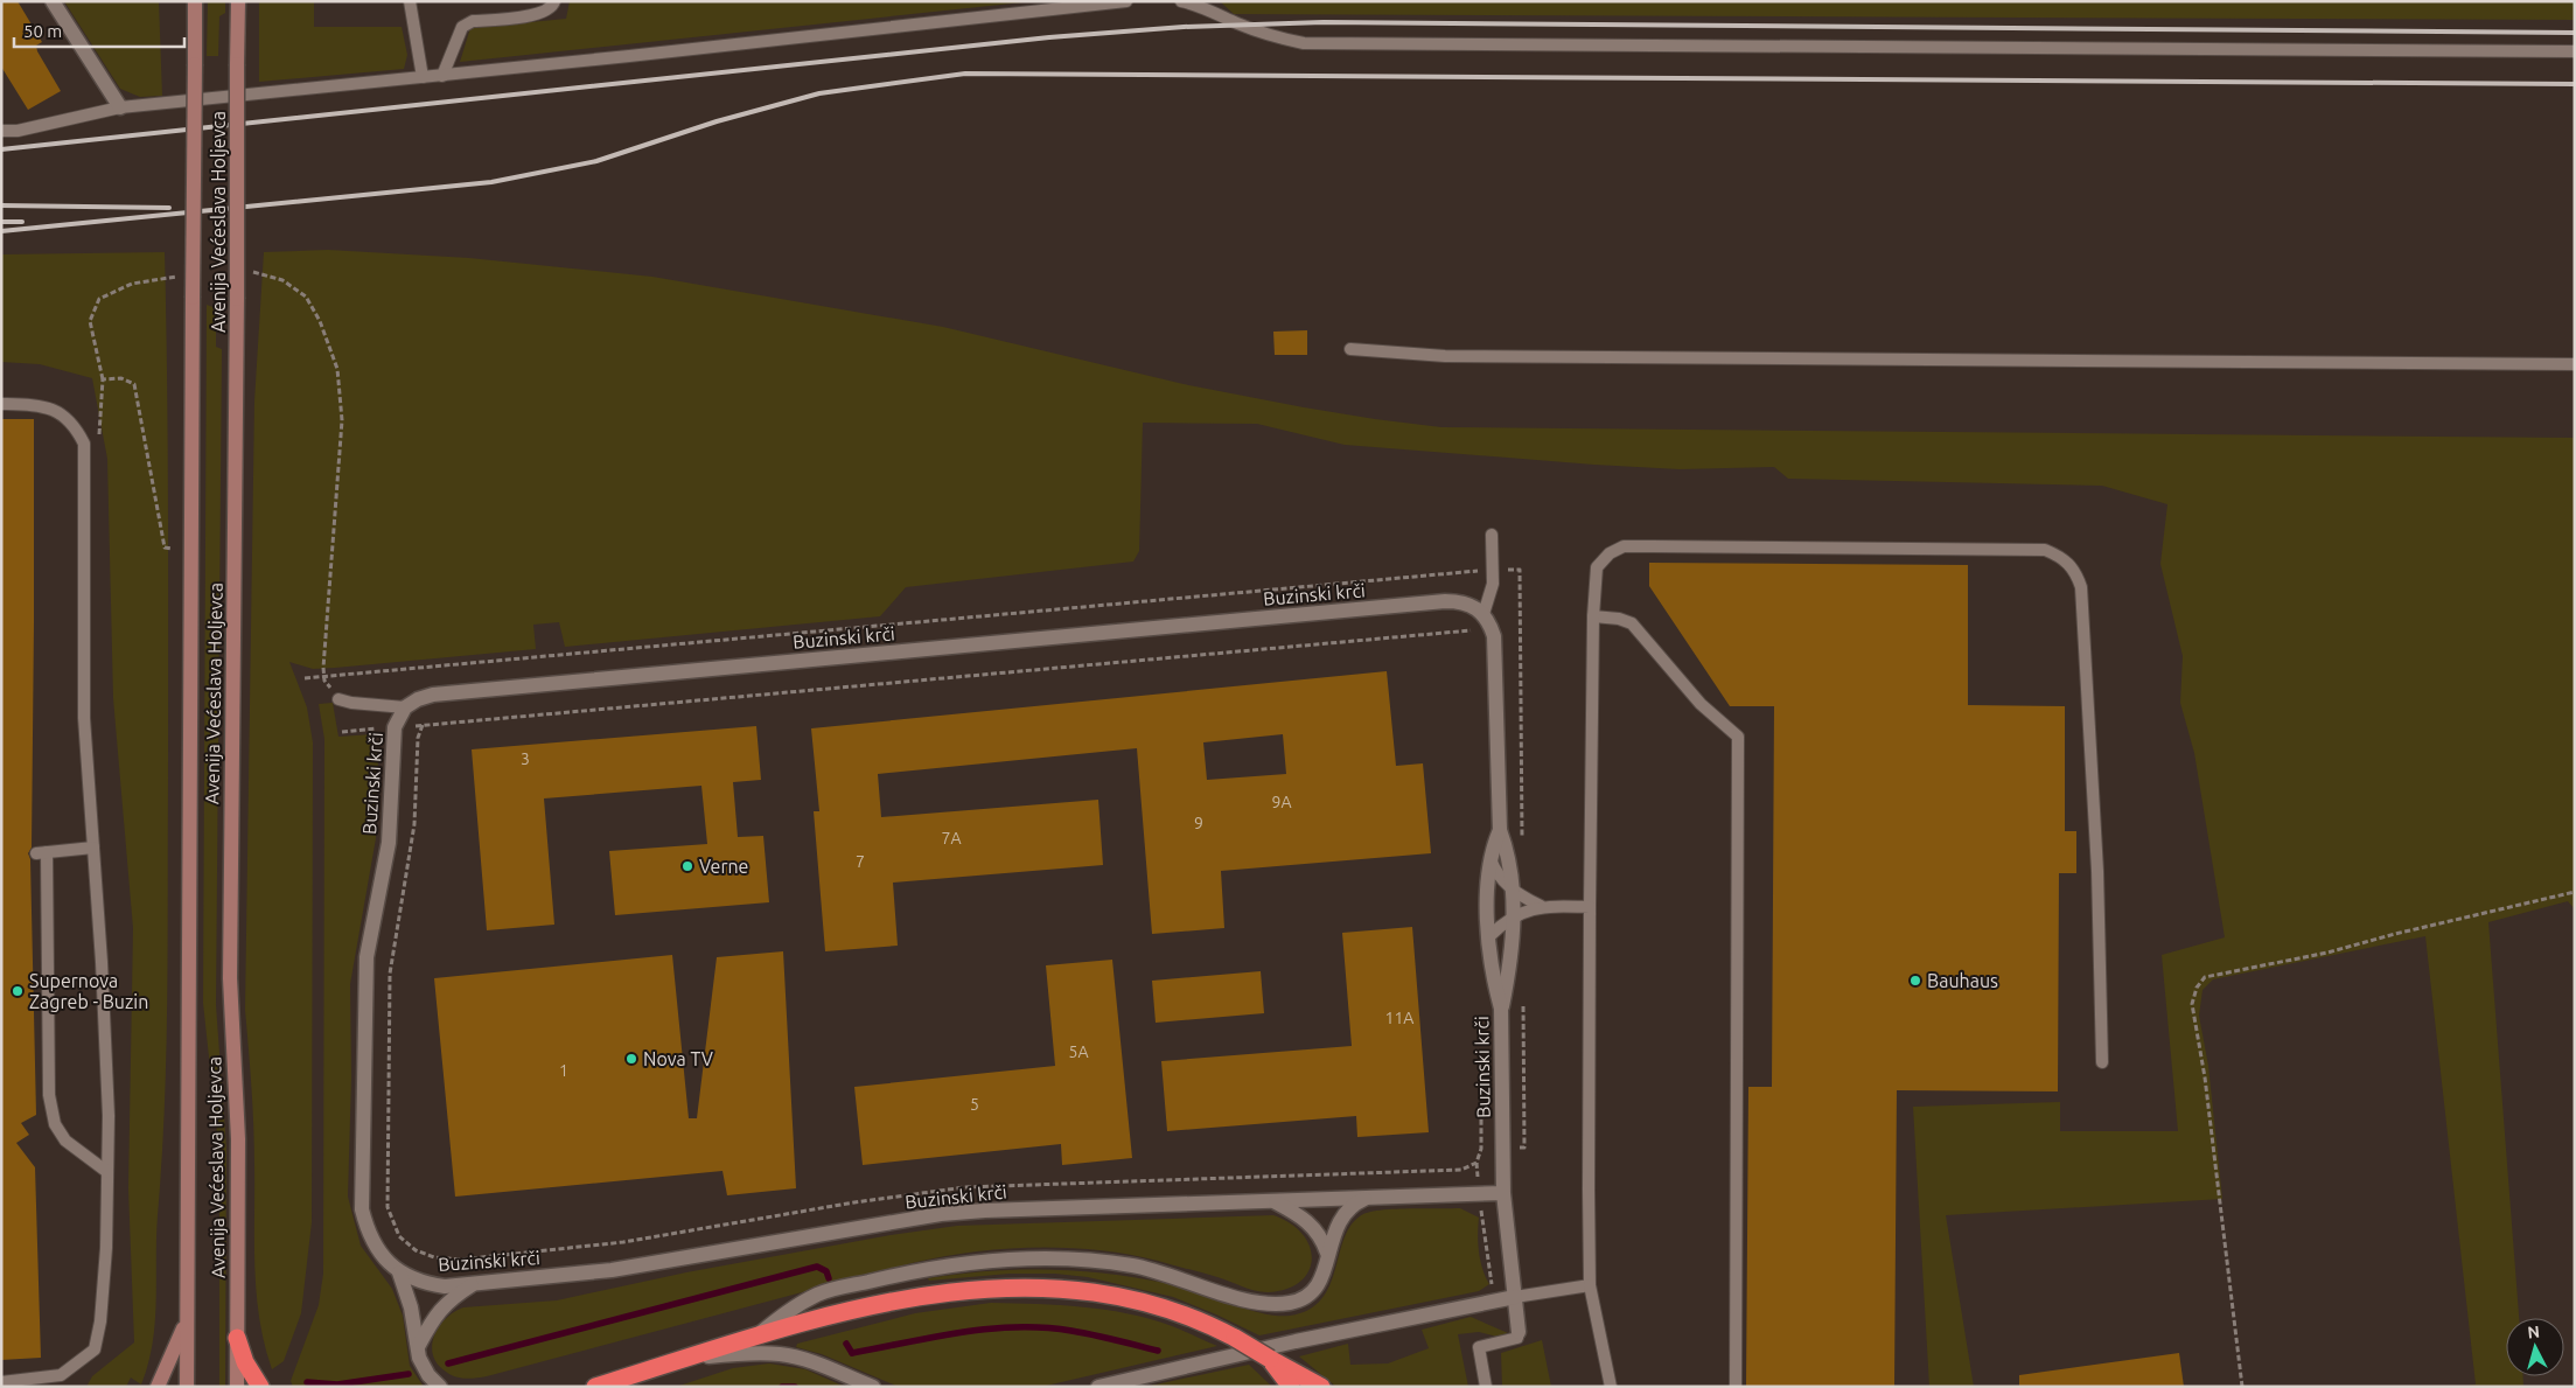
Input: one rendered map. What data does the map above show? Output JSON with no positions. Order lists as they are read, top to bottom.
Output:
{
  "streets": {
    "main road": ["Avenija Većeslava Holjevca"],
    "street": ["Buzinski krči"]
  },
  "places": [
    "Verne",
    "Bauhaus",
    "Supernova Zagreb - Buzin",
    "Nova TV"
  ],
  "house_numbers": [
    "3",
    "9A",
    "9",
    "7A",
    "7",
    "11A",
    "5A",
    "1",
    "5"
  ],
  "scale_bar": "50 m",
  "north": "top"
}
